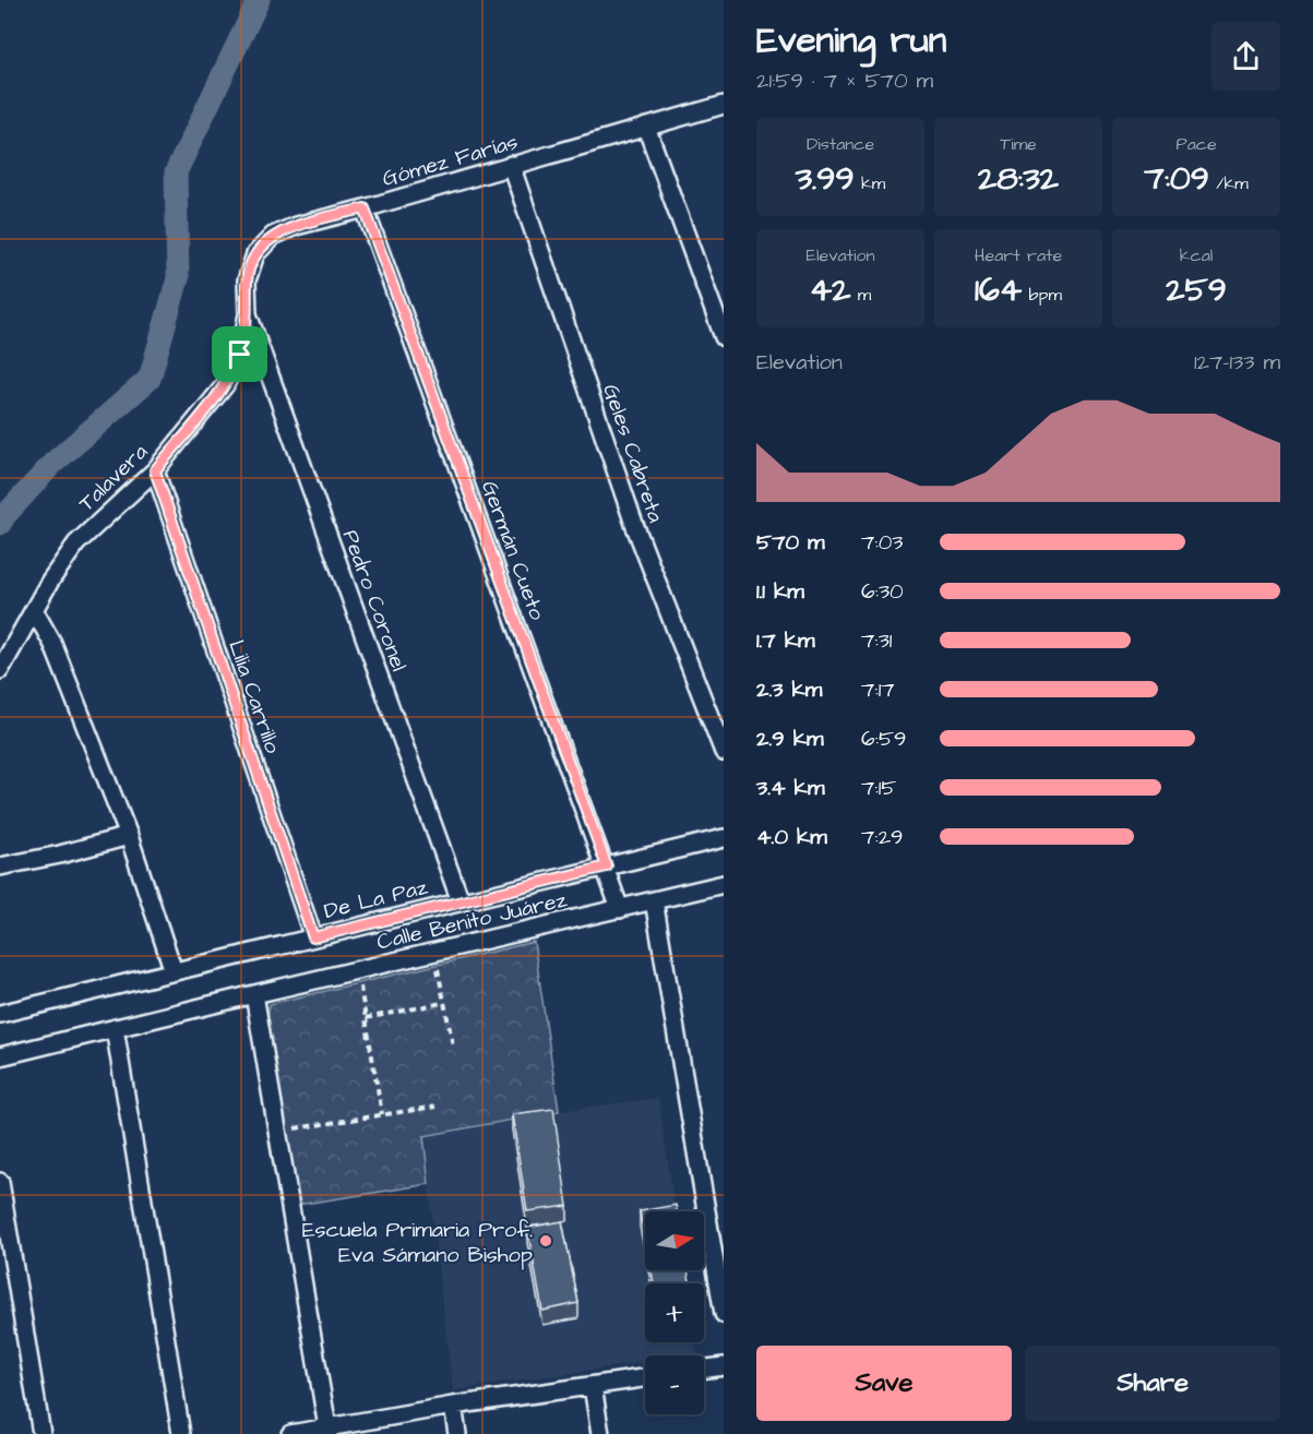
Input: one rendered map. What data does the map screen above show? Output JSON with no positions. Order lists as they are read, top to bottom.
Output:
{
  "streets": {
    "street": [
      "Gómez Farías",
      "Geles Cabreta",
      "Talavera",
      "Germán Cueto",
      "Pedro Coronel",
      "Lilia Carrillo",
      "De La Paz",
      "Calle Benito Juárez"
    ]
  },
  "crossings": [
    ["Gómez Farías", "Geles Cabreta"],
    ["Gómez Farías", "Talavera"],
    ["Gómez Farías", "Germán Cueto"],
    ["Gómez Farías", "Pedro Coronel"],
    ["Talavera", "Pedro Coronel"],
    ["Talavera", "Lilia Carrillo"],
    ["Germán Cueto", "De La Paz"],
    ["Germán Cueto", "Calle Benito Juárez"],
    ["Pedro Coronel", "De La Paz"],
    ["Lilia Carrillo", "De La Paz"]
  ],
  "places": ["Escuela Primaria Prof. Eva Sámano Bishop"],
  "north": "right",
  "page": {
    "heading": ["Evening run", "21:59 · 7 × 570 m"],
    "stats": [
      ["Distance", "3.99 km"],
      ["Time", "28:32"],
      ["Pace", "7:09 /km"],
      ["Elevation", "42 m"],
      ["Heart rate", "164 bpm"],
      ["kcal", "259"]
    ],
    "chart": ["Elevation", "127–133 m"],
    "list": [
      {
        "name": "570 m",
        "note": "7:03"
      },
      {
        "name": "1.1 km",
        "note": "6:30"
      },
      {
        "name": "1.7 km",
        "note": "7:31"
      },
      {
        "name": "2.3 km",
        "note": "7:17"
      },
      {
        "name": "2.9 km",
        "note": "6:59"
      },
      {
        "name": "3.4 km",
        "note": "7:15"
      },
      {
        "name": "4.0 km",
        "note": "7:29"
      }
    ],
    "map_buttons": ["+", "−"],
    "buttons": ["Save", "Share"]
  }
}
